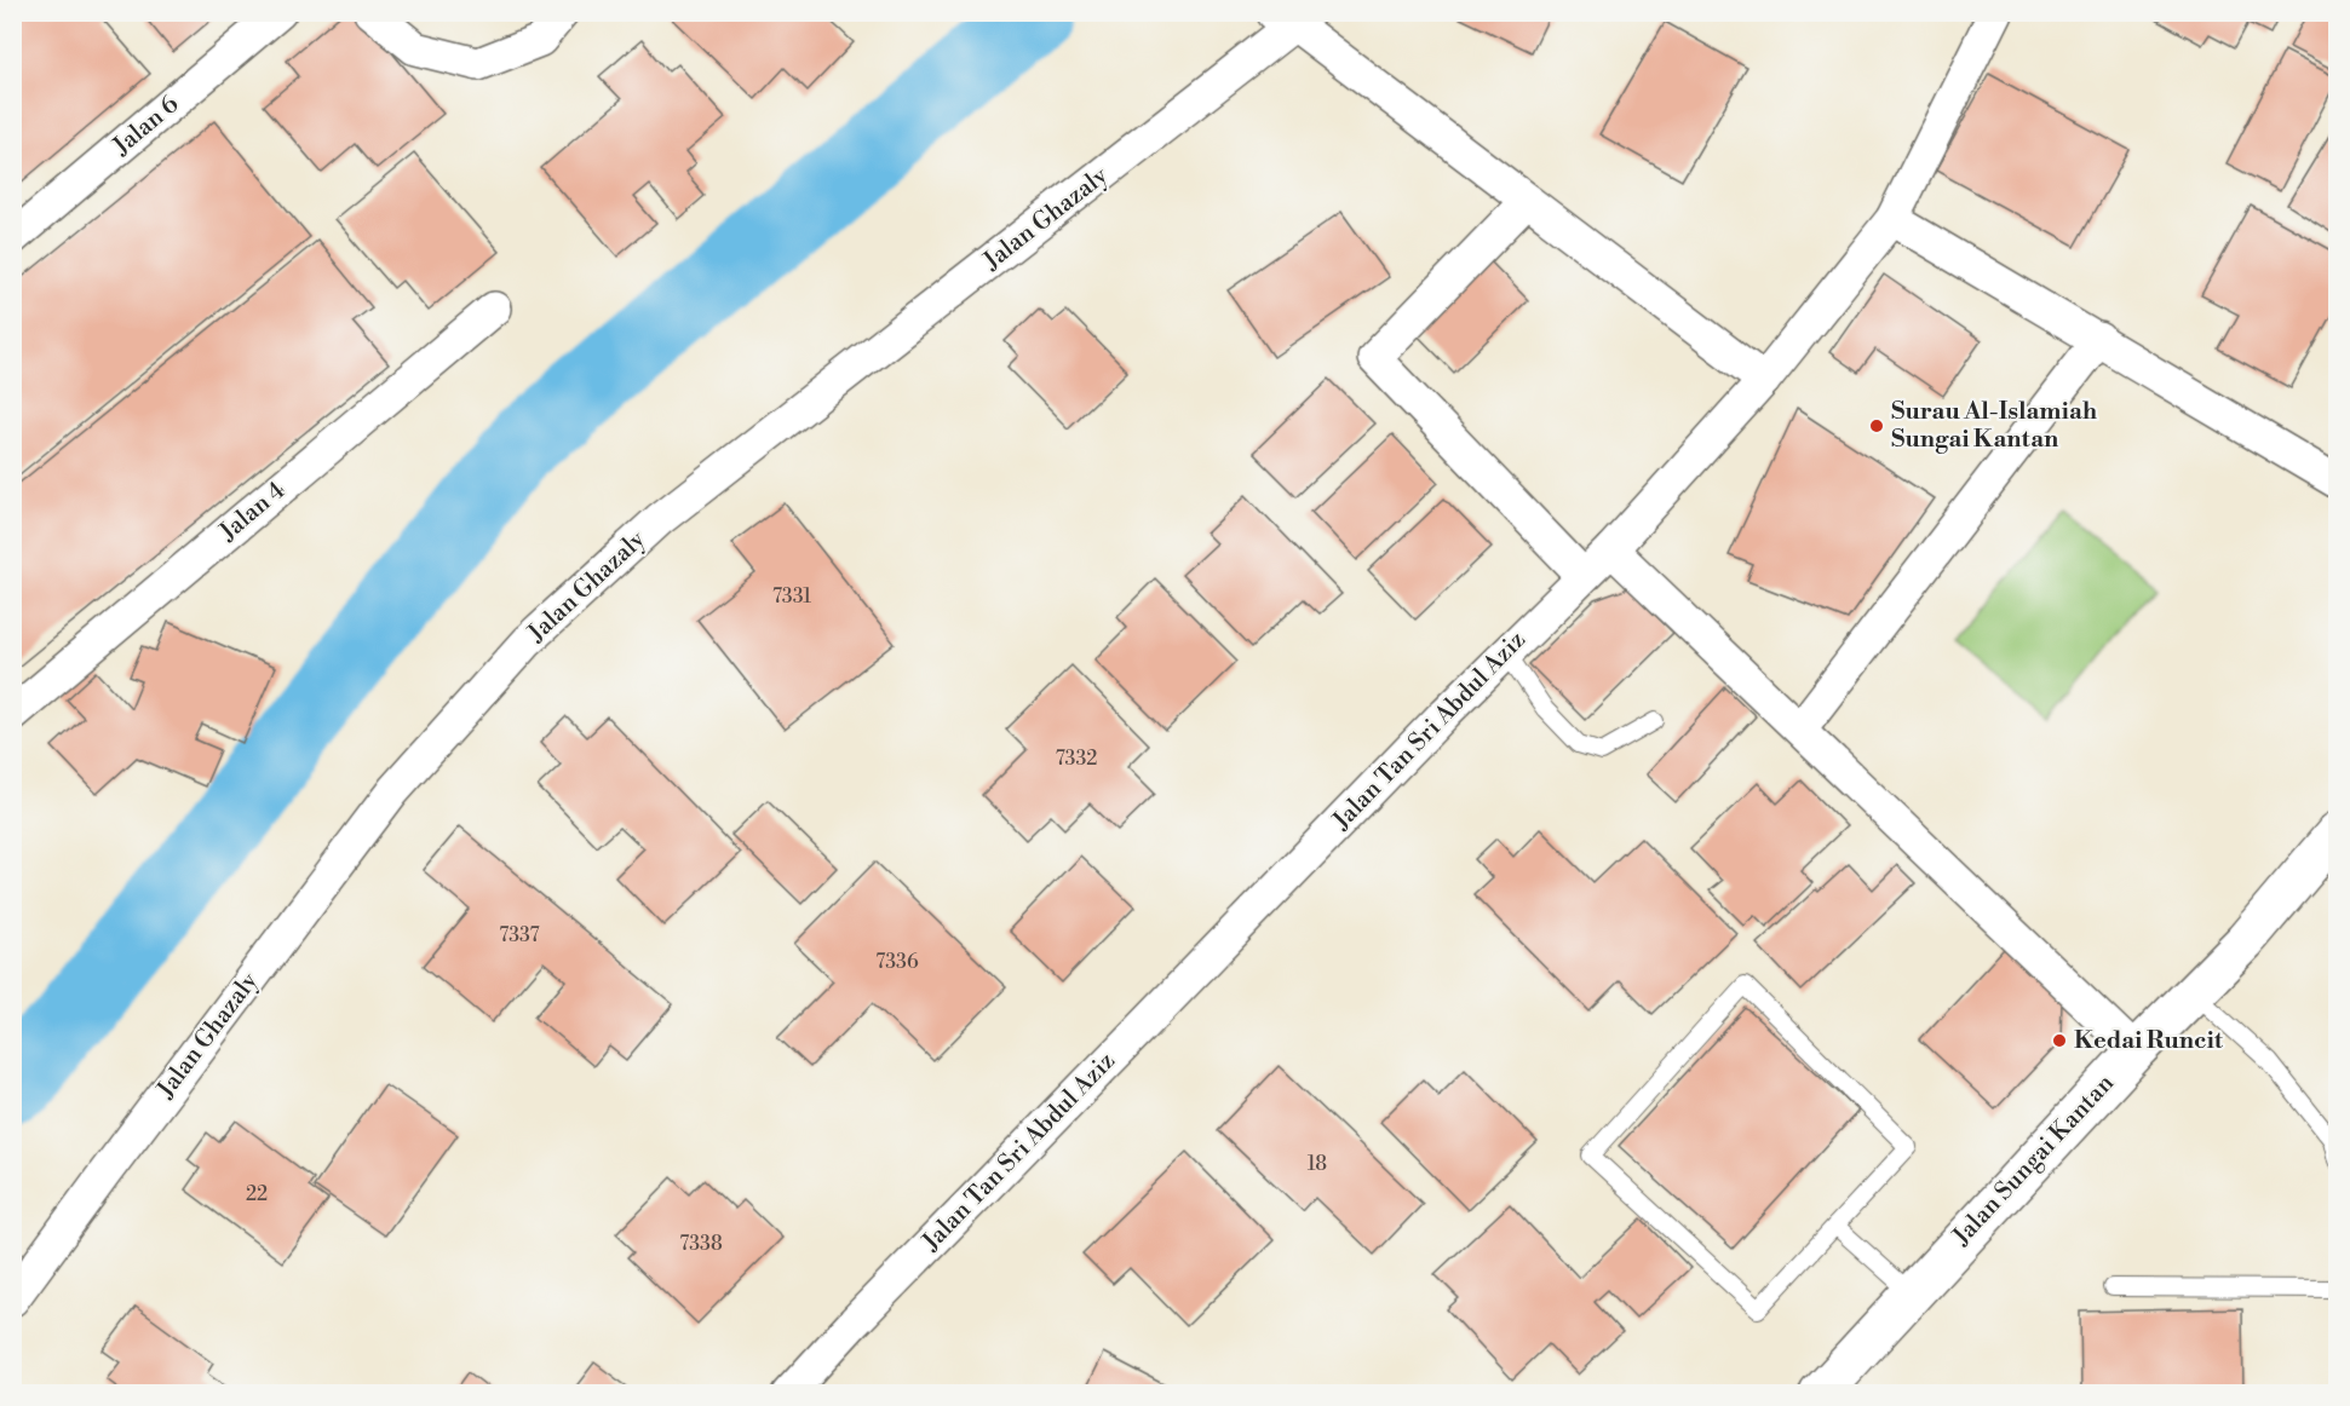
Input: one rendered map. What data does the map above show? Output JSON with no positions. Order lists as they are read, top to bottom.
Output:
{
  "streets": {
    "main road": ["Jalan Sungai Kantan"],
    "street": [
      "Jalan 6",
      "Jalan Ghazaly",
      "Jalan 4",
      "Jalan Tan Sri Abdul Aziz"
    ]
  },
  "places": ["Surau Al-Islamiah Sungai Kantan", "Kedai Runcit"],
  "house_numbers": [
    "7331",
    "7332",
    "7337",
    "7336",
    "18",
    "22",
    "7338"
  ]
}
